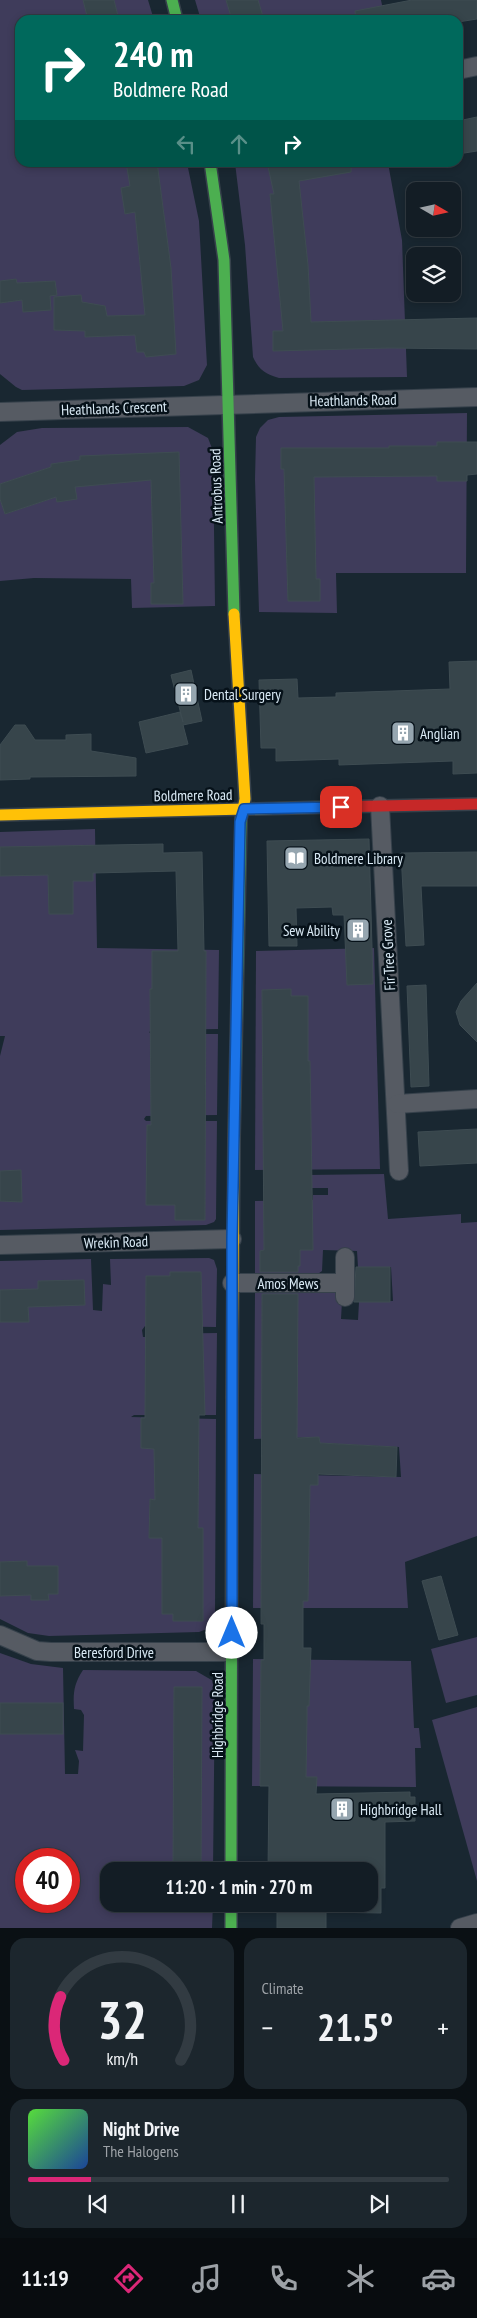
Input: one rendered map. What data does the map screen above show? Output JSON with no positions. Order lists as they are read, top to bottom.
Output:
{
  "streets": {
    "street": [
      "Heathlands Road",
      "Heathlands Crescent",
      "Antrobus Road",
      "Boldmere Road",
      "Fir Tree Grove",
      "Wrekin Road",
      "Amos Mews",
      "Beresford Drive",
      "Highbridge Road"
    ]
  },
  "crossings": [
    ["Heathlands Road", "Heathlands Crescent"],
    ["Heathlands Road", "Antrobus Road"],
    ["Heathlands Crescent", "Antrobus Road"],
    ["Antrobus Road", "Boldmere Road"],
    ["Antrobus Road", "Highbridge Road"],
    ["Boldmere Road", "Fir Tree Grove"],
    ["Boldmere Road", "Highbridge Road"],
    ["Wrekin Road", "Highbridge Road"],
    ["Amos Mews", "Highbridge Road"],
    ["Beresford Drive", "Highbridge Road"]
  ],
  "places": {
    "building": [
      "Dental Surgery",
      "Anglian",
      "Sew Ability",
      "Highbridge Hall"
    ],
    "library": ["Boldmere Library"]
  },
  "north": "right",
  "page": {
    "turn": ["240 m", "Boldmere Road"],
    "limit": "40",
    "trip": "11:20 · 1 min · 270 m",
    "tile": "Climate",
    "heat": ["−", "21.5°", "+"],
    "song": ["Night Drive", "The Halogens"],
    "tabs": "11:19",
    "gauge": ["32", "km/h"]
  }
}
